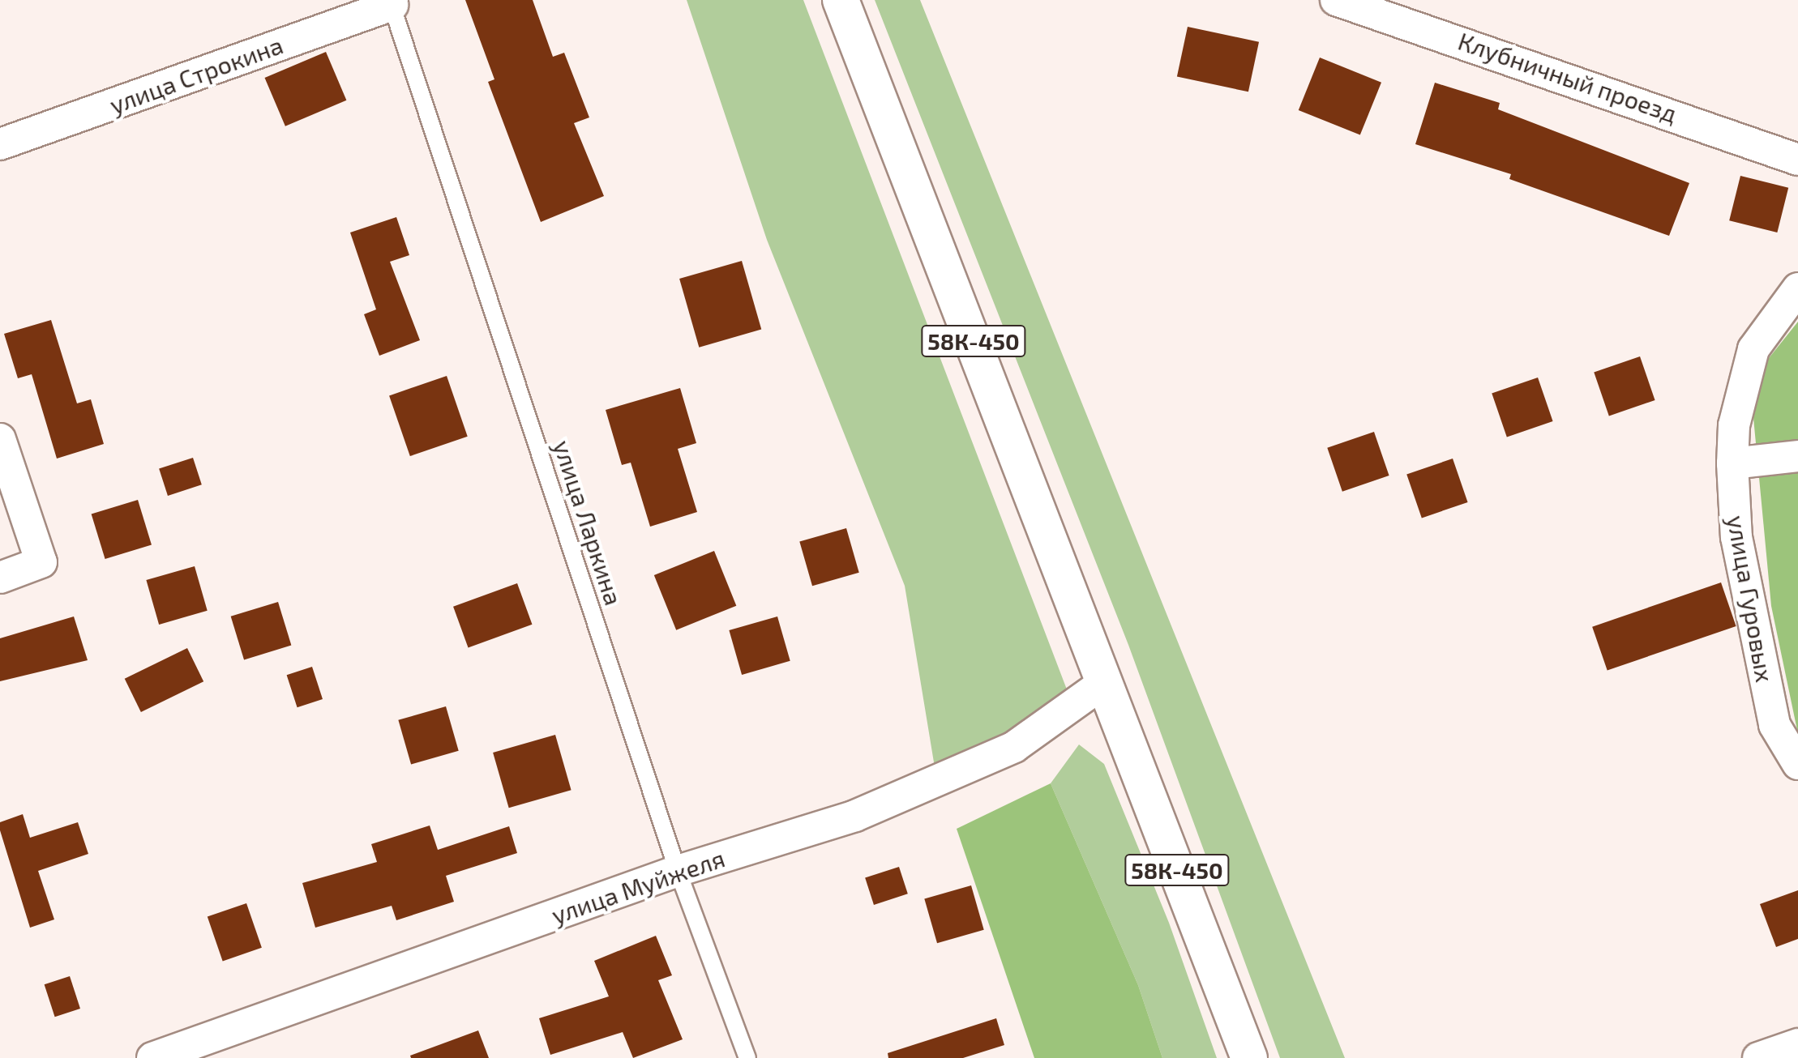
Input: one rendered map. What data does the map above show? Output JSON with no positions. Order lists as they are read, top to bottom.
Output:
{
  "streets": {
    "highway": ["58К-450"],
    "street": [
      "улица Строкина",
      "Клубничный проезд",
      "улица Гуровых",
      "улица Муйжеля"
    ],
    "lane": ["улица Ларкина"]
  },
  "crossings": [
    ["улица Строкина", "улица Ларкина"],
    ["58К-450", "улица Муйжеля"],
    ["улица Ларкина", "улица Муйжеля"]
  ]
}
